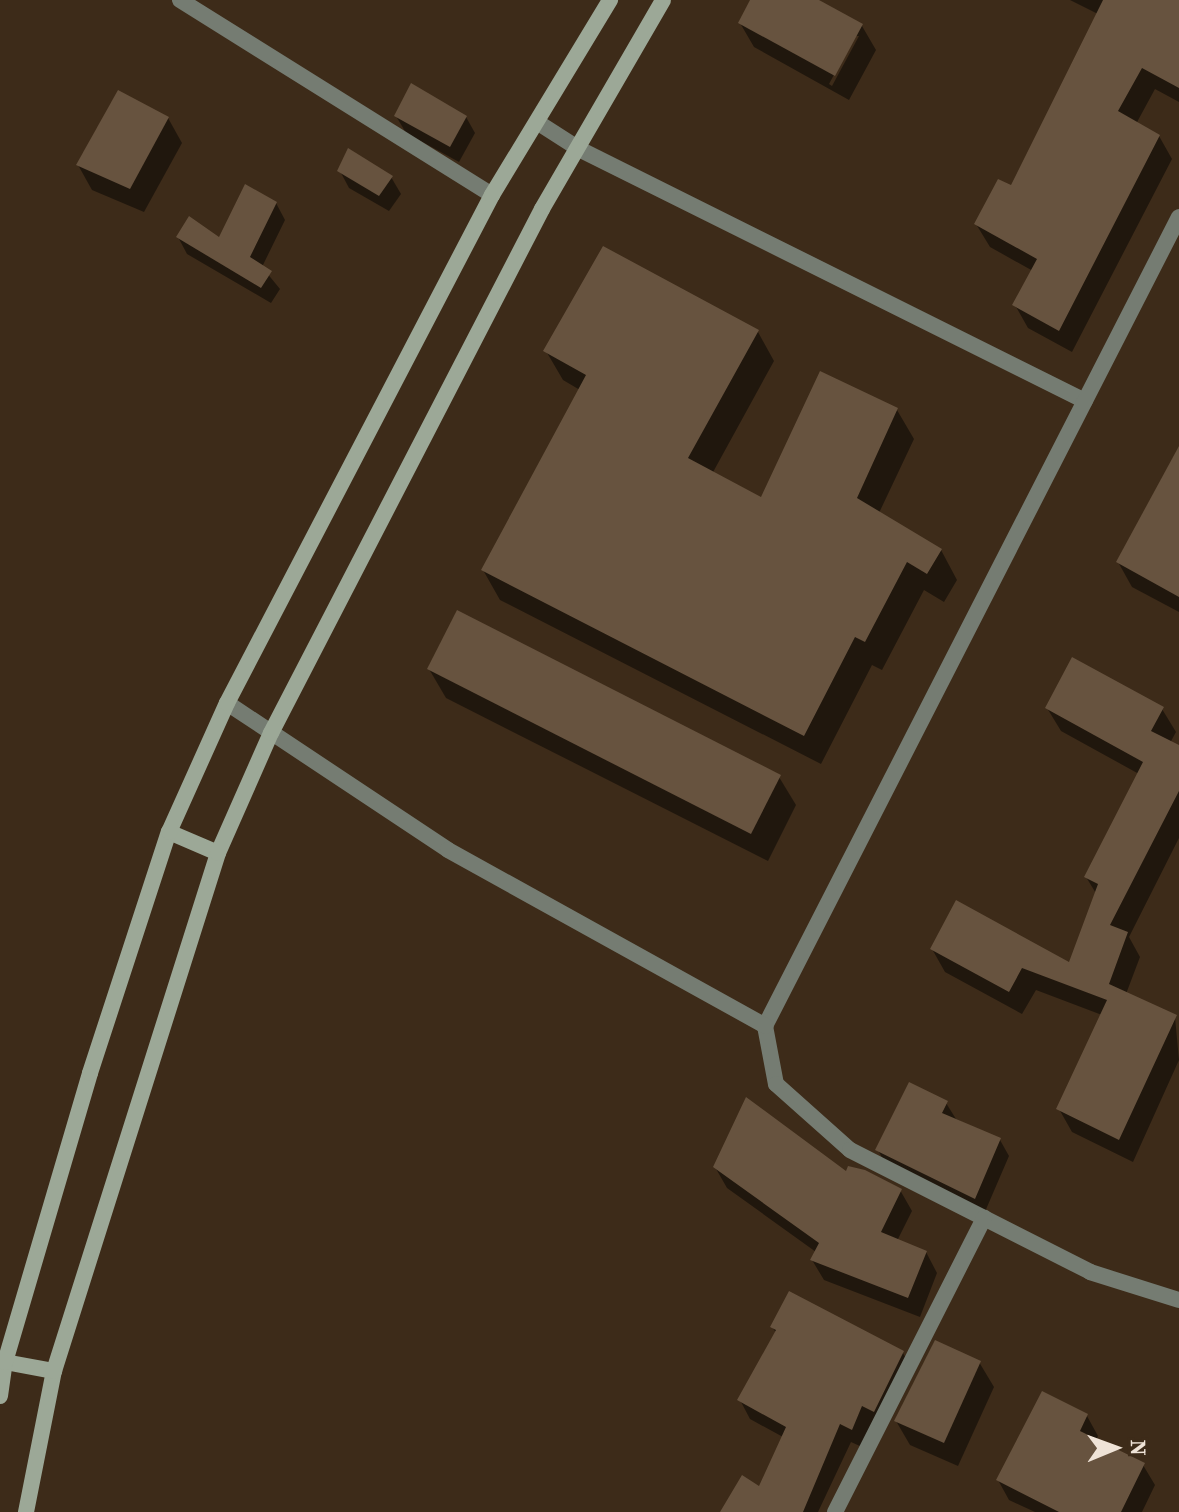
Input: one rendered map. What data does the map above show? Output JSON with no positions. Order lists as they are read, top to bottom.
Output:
{
  "north": "right"
}
